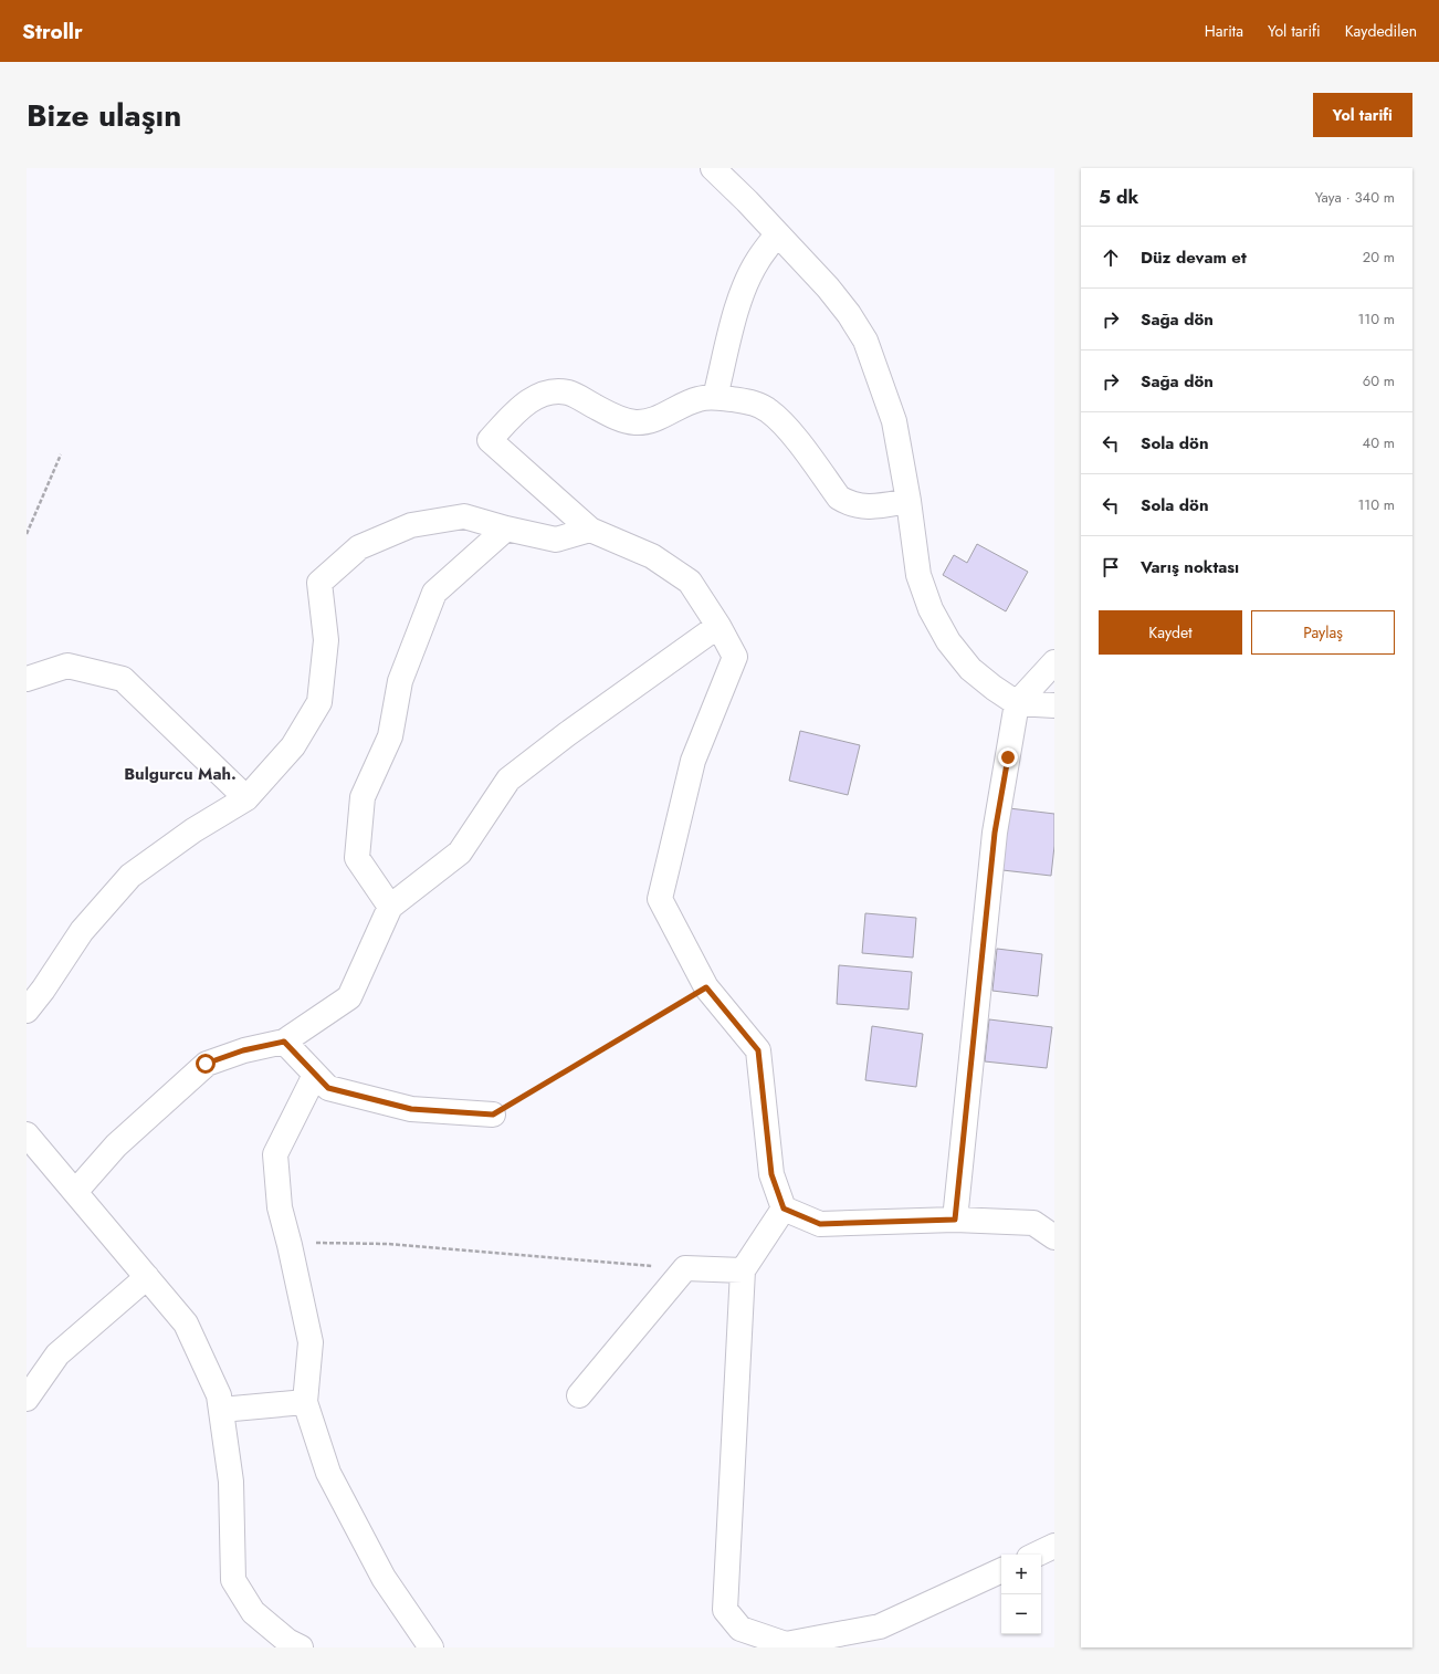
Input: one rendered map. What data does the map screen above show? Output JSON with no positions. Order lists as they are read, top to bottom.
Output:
{
  "districts": ["Bulgurcu Mah."],
  "page": {
    "header": "Strollr",
    "nav": ["Harita", "Yol tarifi", "Kaydedilen"],
    "title": "Bize ulaşın",
    "buttons": [
      "Yol tarifi",
      ["Kaydet", "Paylaş"]
    ],
    "heading": ["5 dk", "Yaya · 340 m"],
    "list": [
      ["Düz devam et", "20 m"],
      ["Sağa dön", "110 m"],
      ["Sağa dön", "60 m"],
      ["Sola dön", "40 m"],
      ["Sola dön", "110 m"],
      "Varış noktası"
    ],
    "map_buttons": ["+", "−"]
  }
}
